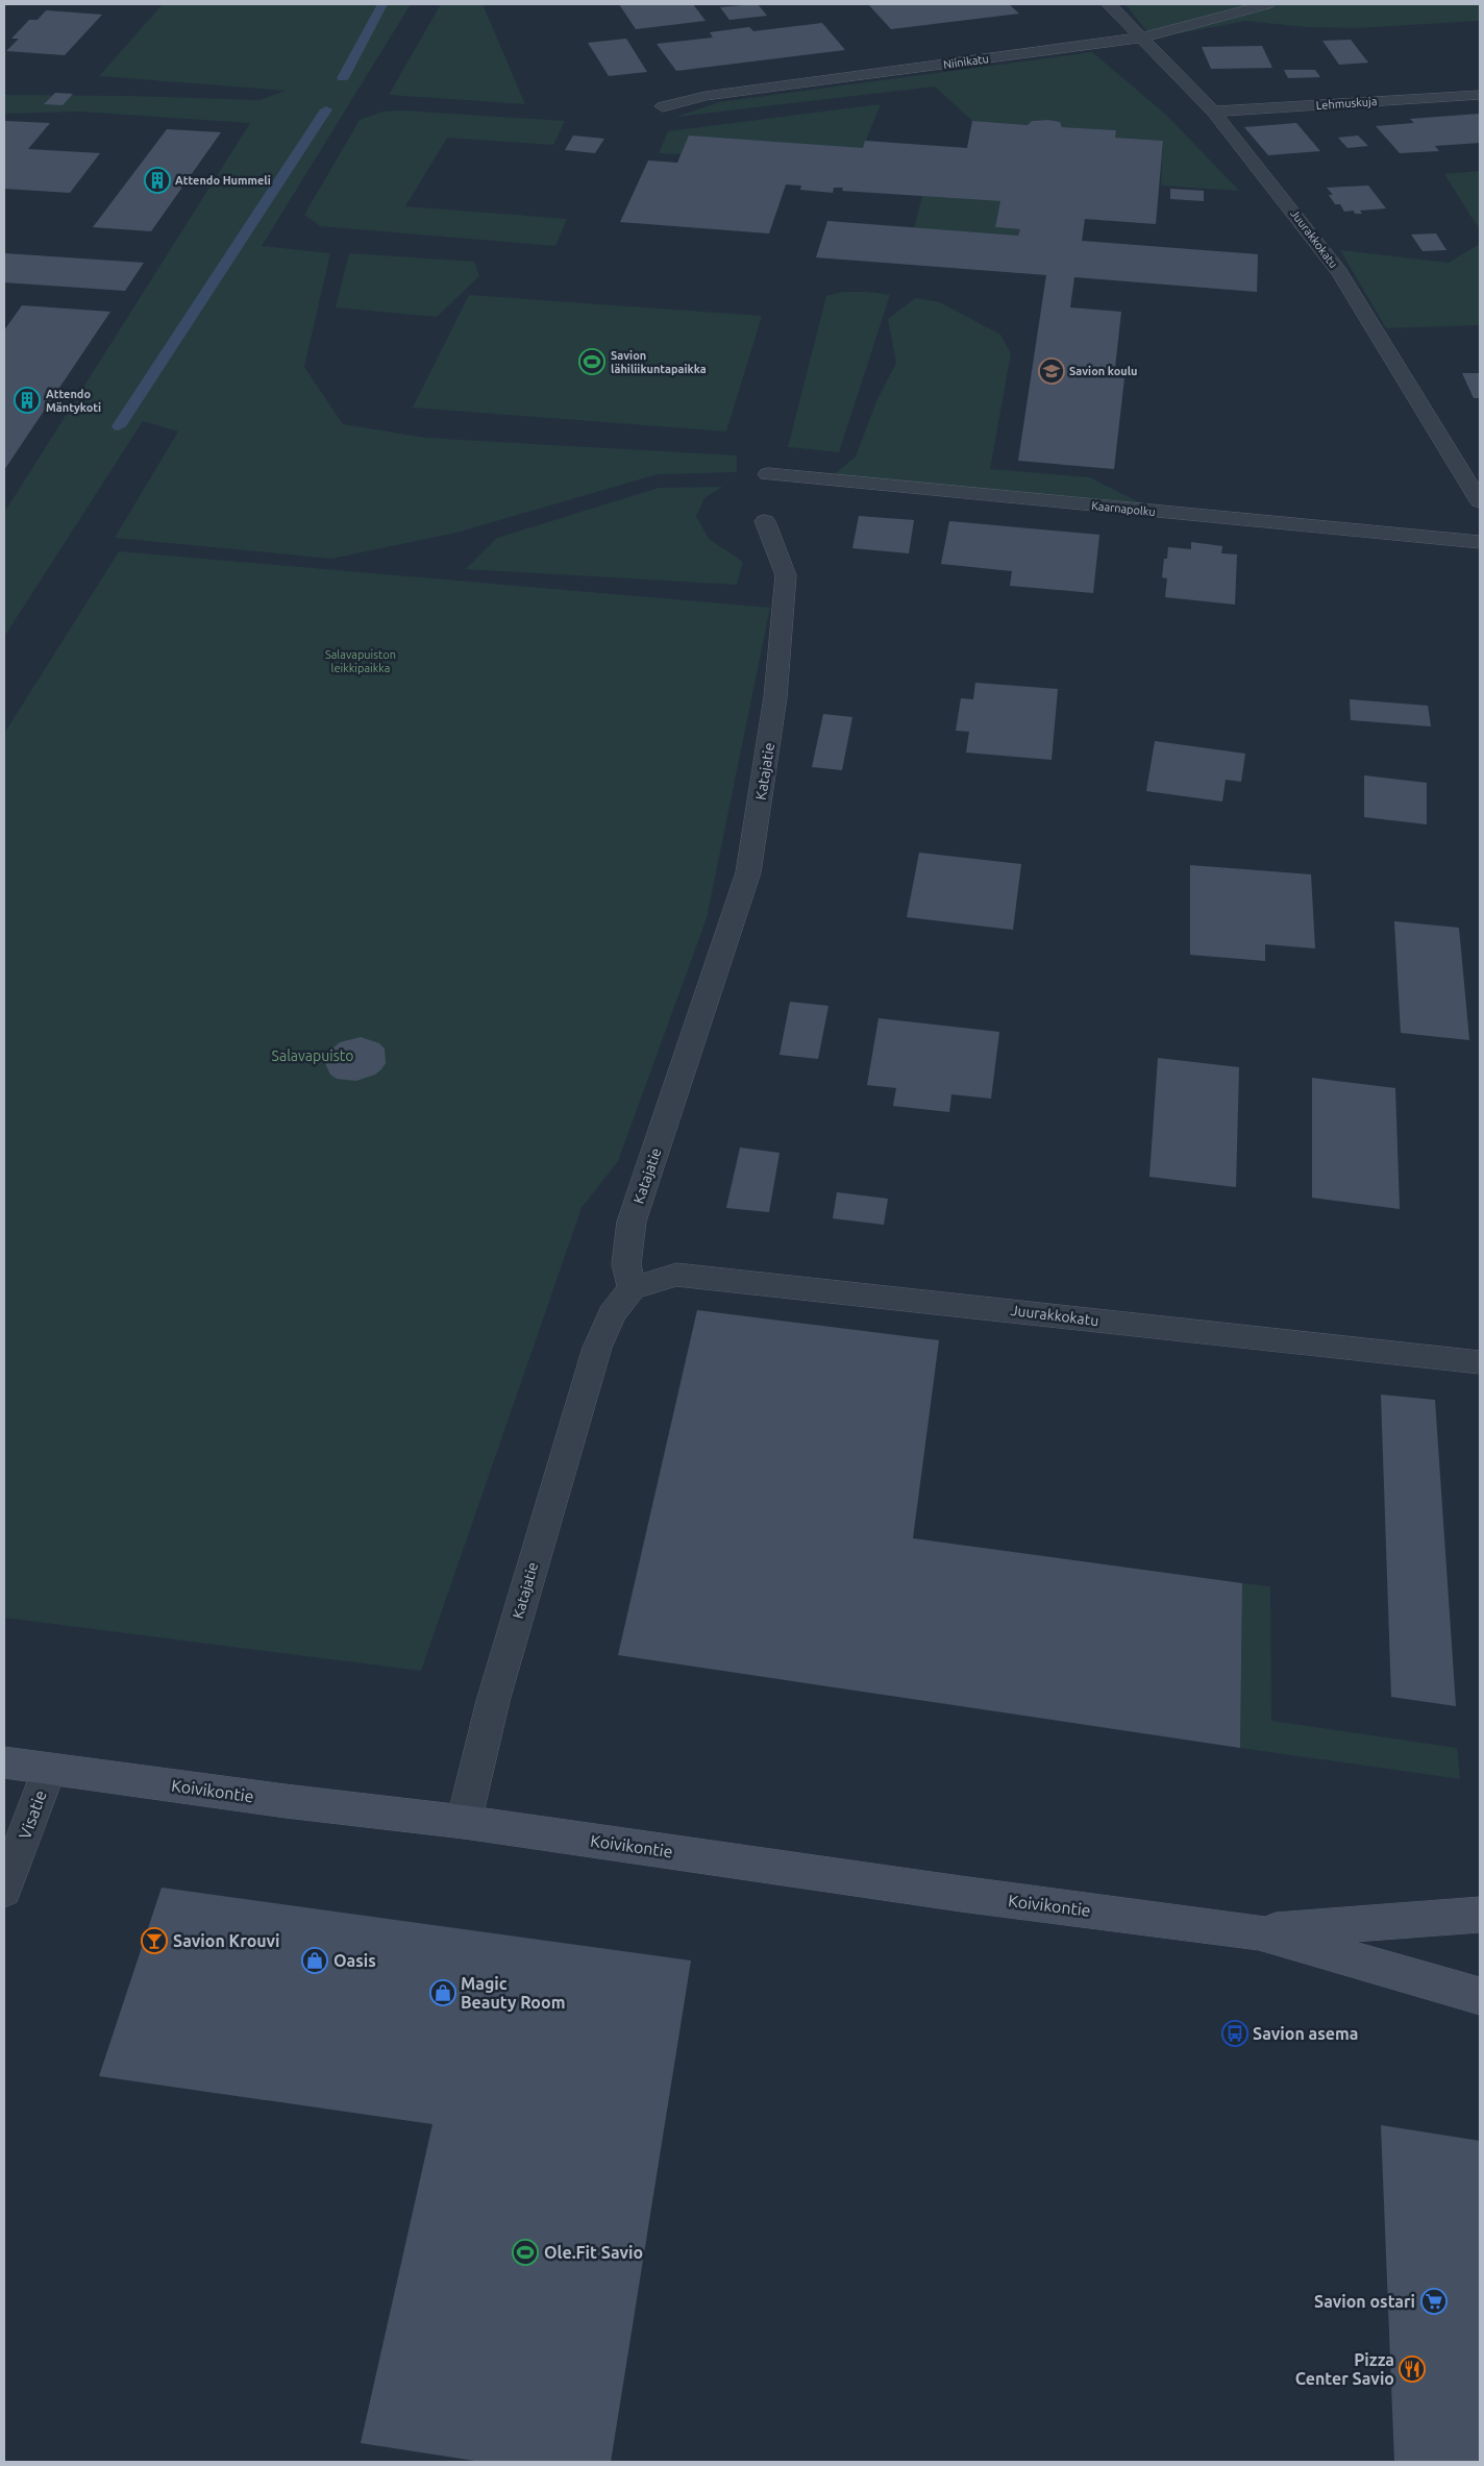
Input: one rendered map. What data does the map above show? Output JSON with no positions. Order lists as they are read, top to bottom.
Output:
{
  "streets": {
    "main road": ["Koivikontie"],
    "street": [
      "Niinikatu",
      "Lehmuskuja",
      "Juurakkokatu",
      "Kaarnapolku",
      "Katajatie",
      "Visatie"
    ]
  },
  "crossings": [
    ["Niinikatu", "Juurakkokatu"],
    ["Lehmuskuja", "Juurakkokatu"],
    ["Juurakkokatu", "Katajatie"],
    ["Katajatie", "Koivikontie"],
    ["Koivikontie", "Visatie"]
  ],
  "parks": ["Salavapuiston leikkipaikka", "Salavapuisto"],
  "places": {
    "building": ["Attendo Hummeli", "Attendo Mäntykoti"],
    "sports": ["Savion lähiliikuntapaikka", "Ole.Fit Savio"],
    "school or university": ["Savion koulu"],
    "bar": ["Savion Krouvi"],
    "shop": ["Oasis", "Magic Beauty Room"],
    "bus stop": ["Savion asema"],
    "supermarket": ["Savion ostari"],
    "restaurant": ["Pizza Center Savio"]
  }
}
